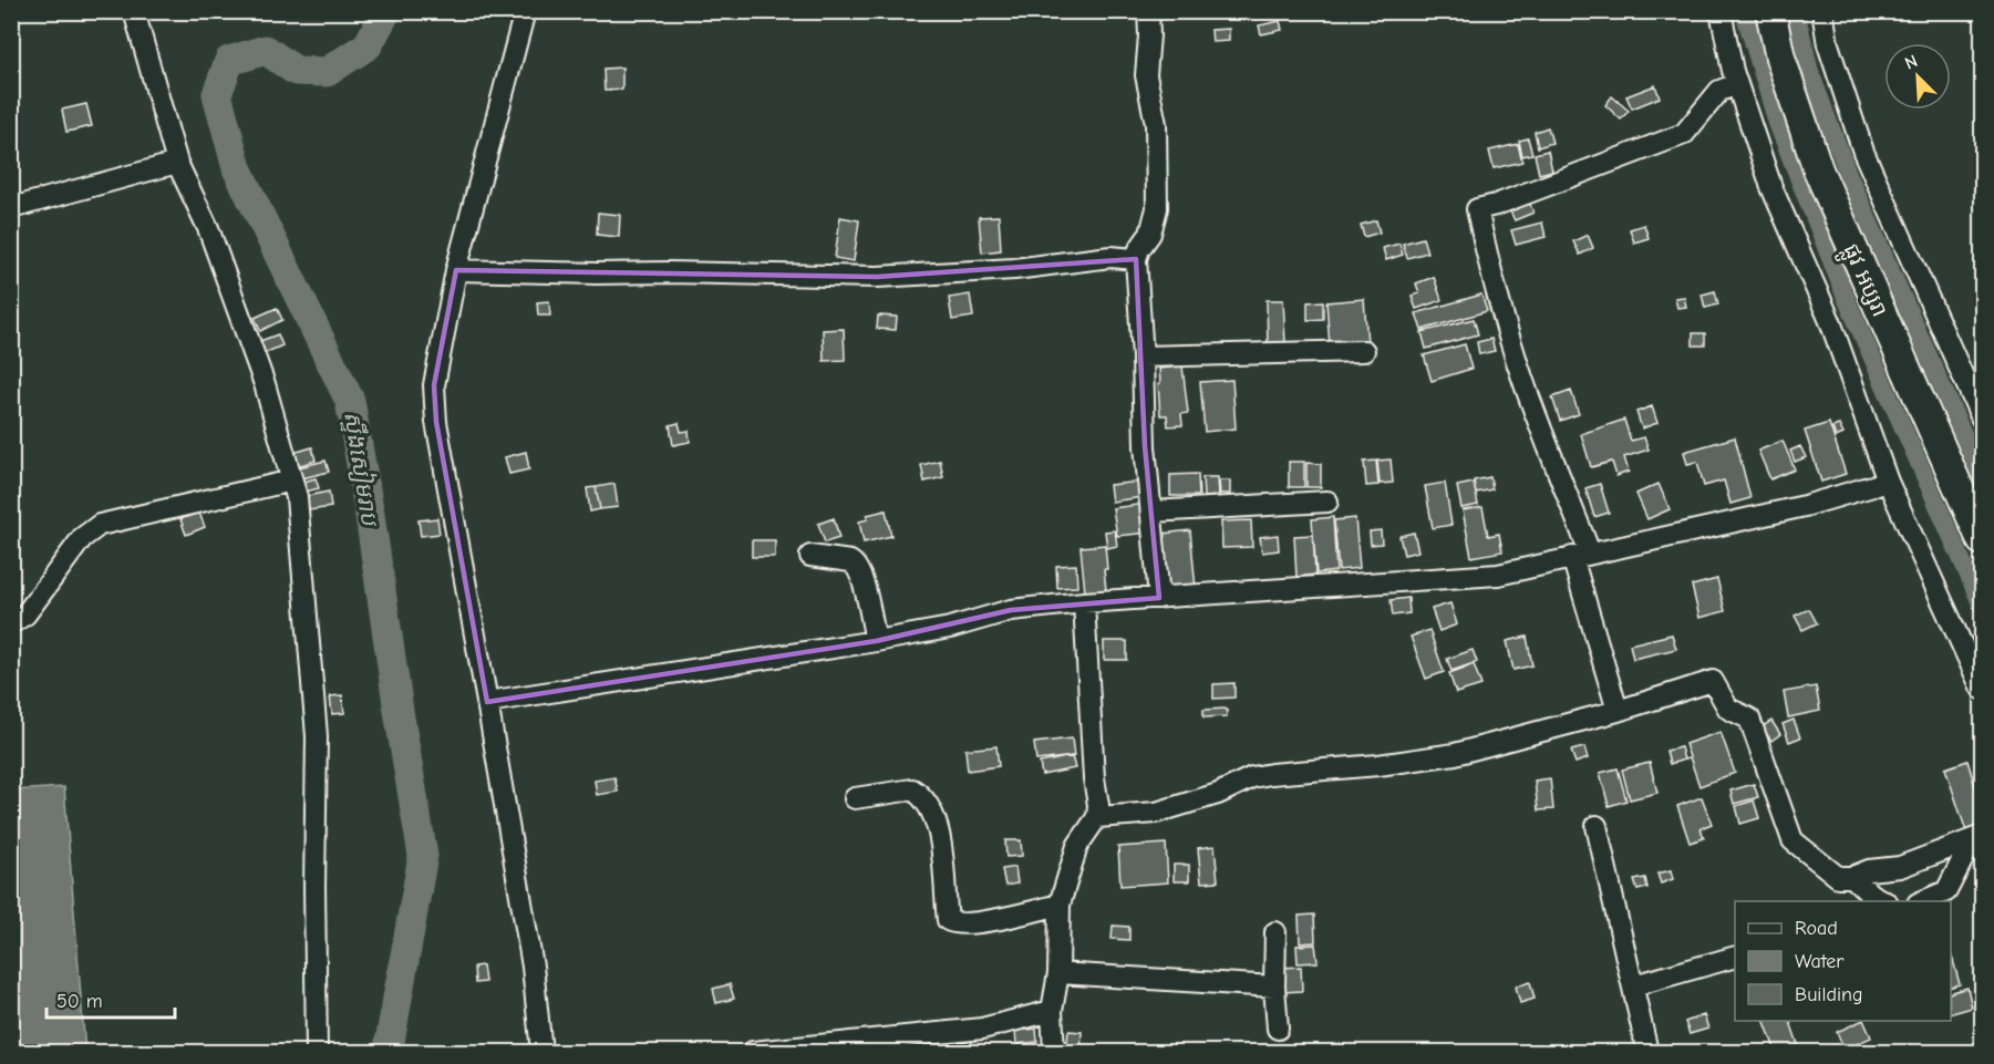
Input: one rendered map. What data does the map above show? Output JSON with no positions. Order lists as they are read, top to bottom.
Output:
{
  "streets": {
    "street": ["ផ្លូវ អប្សរា"]
  },
  "water": ["ស្ទឹងសៀមរាប"],
  "legend": ["Road", "Water", "Building"],
  "scale_bar": "50 m",
  "north": "top left"
}
